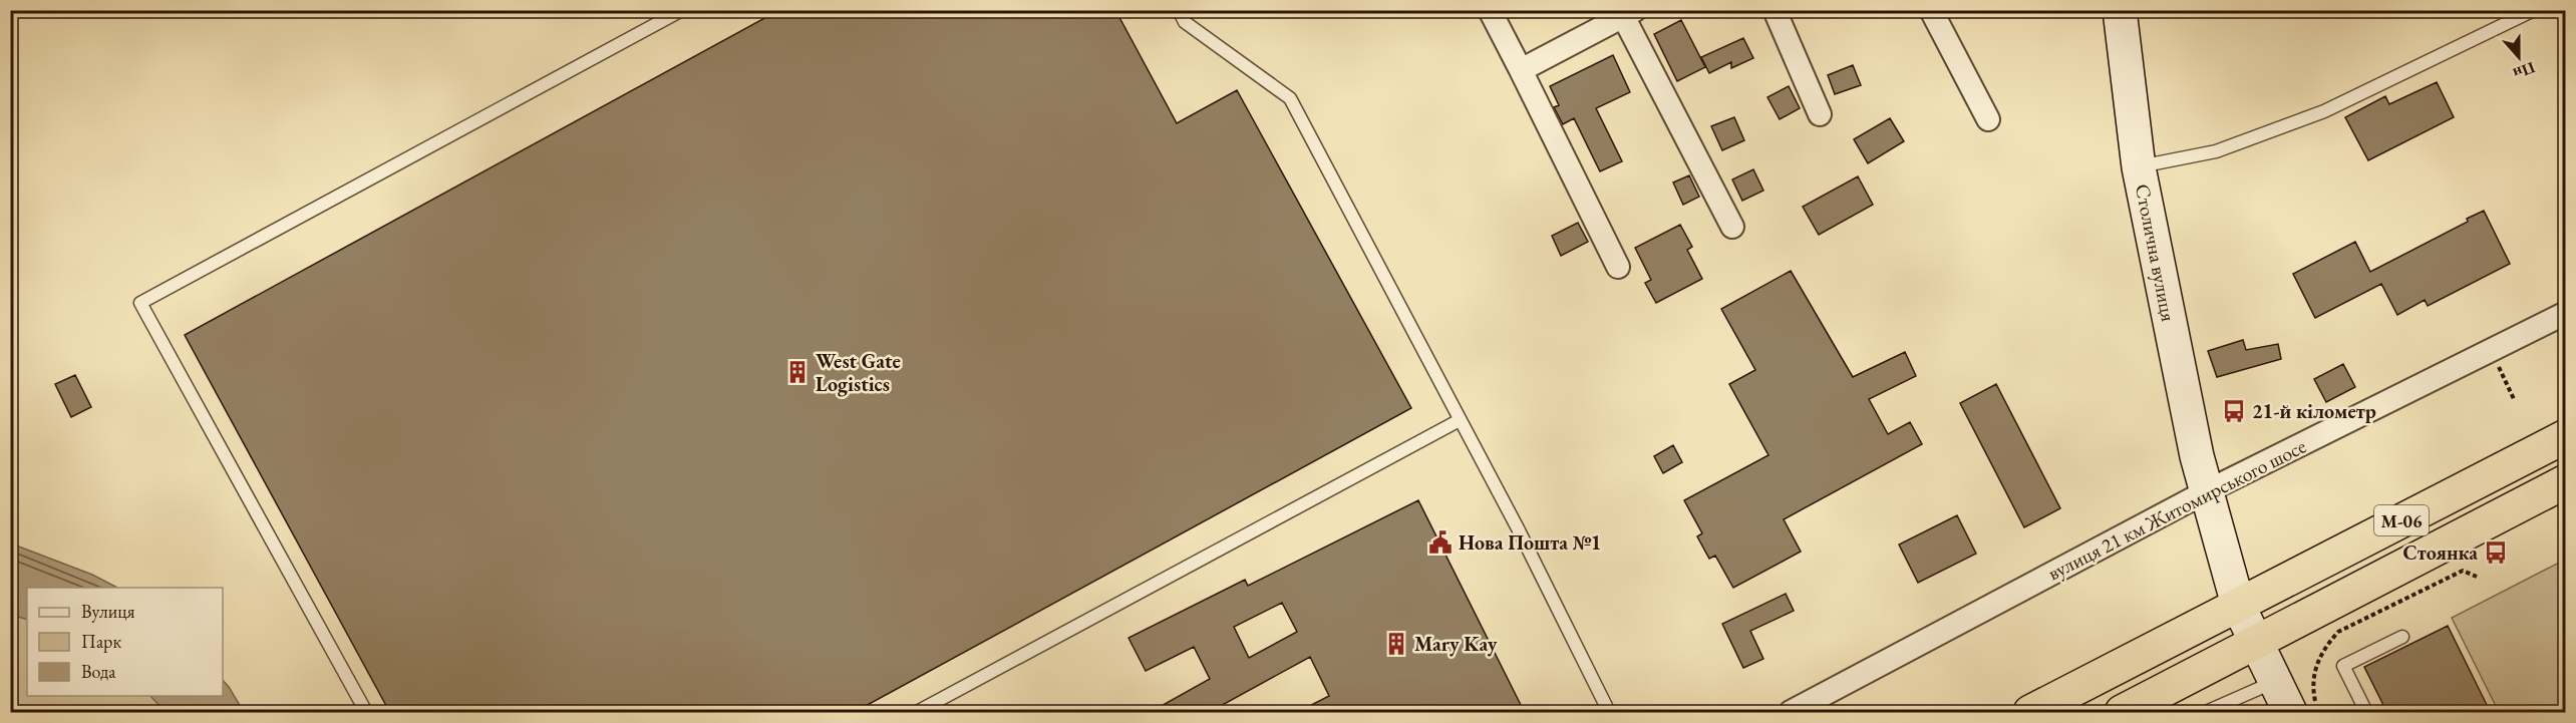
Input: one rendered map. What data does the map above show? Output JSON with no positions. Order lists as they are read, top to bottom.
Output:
{
  "streets": {
    "highway": ["М-06"],
    "main road": ["Столична вулиця"],
    "street": ["вулиця 21 км Житомирського шосе"]
  },
  "crossings": [
    ["Столична вулиця", "вулиця 21 км Житомирського шосе"],
    ["Столична вулиця", "М-06"]
  ],
  "places": {
    "building": ["West Gate Logistics", "Mary Kay"],
    "bus stop": ["21-й кілометр", "Стоянка"],
    "public building": ["Нова Пошта №1"]
  },
  "legend": ["Вулиця", "Парк", "Вода"],
  "north": "bottom"
}
